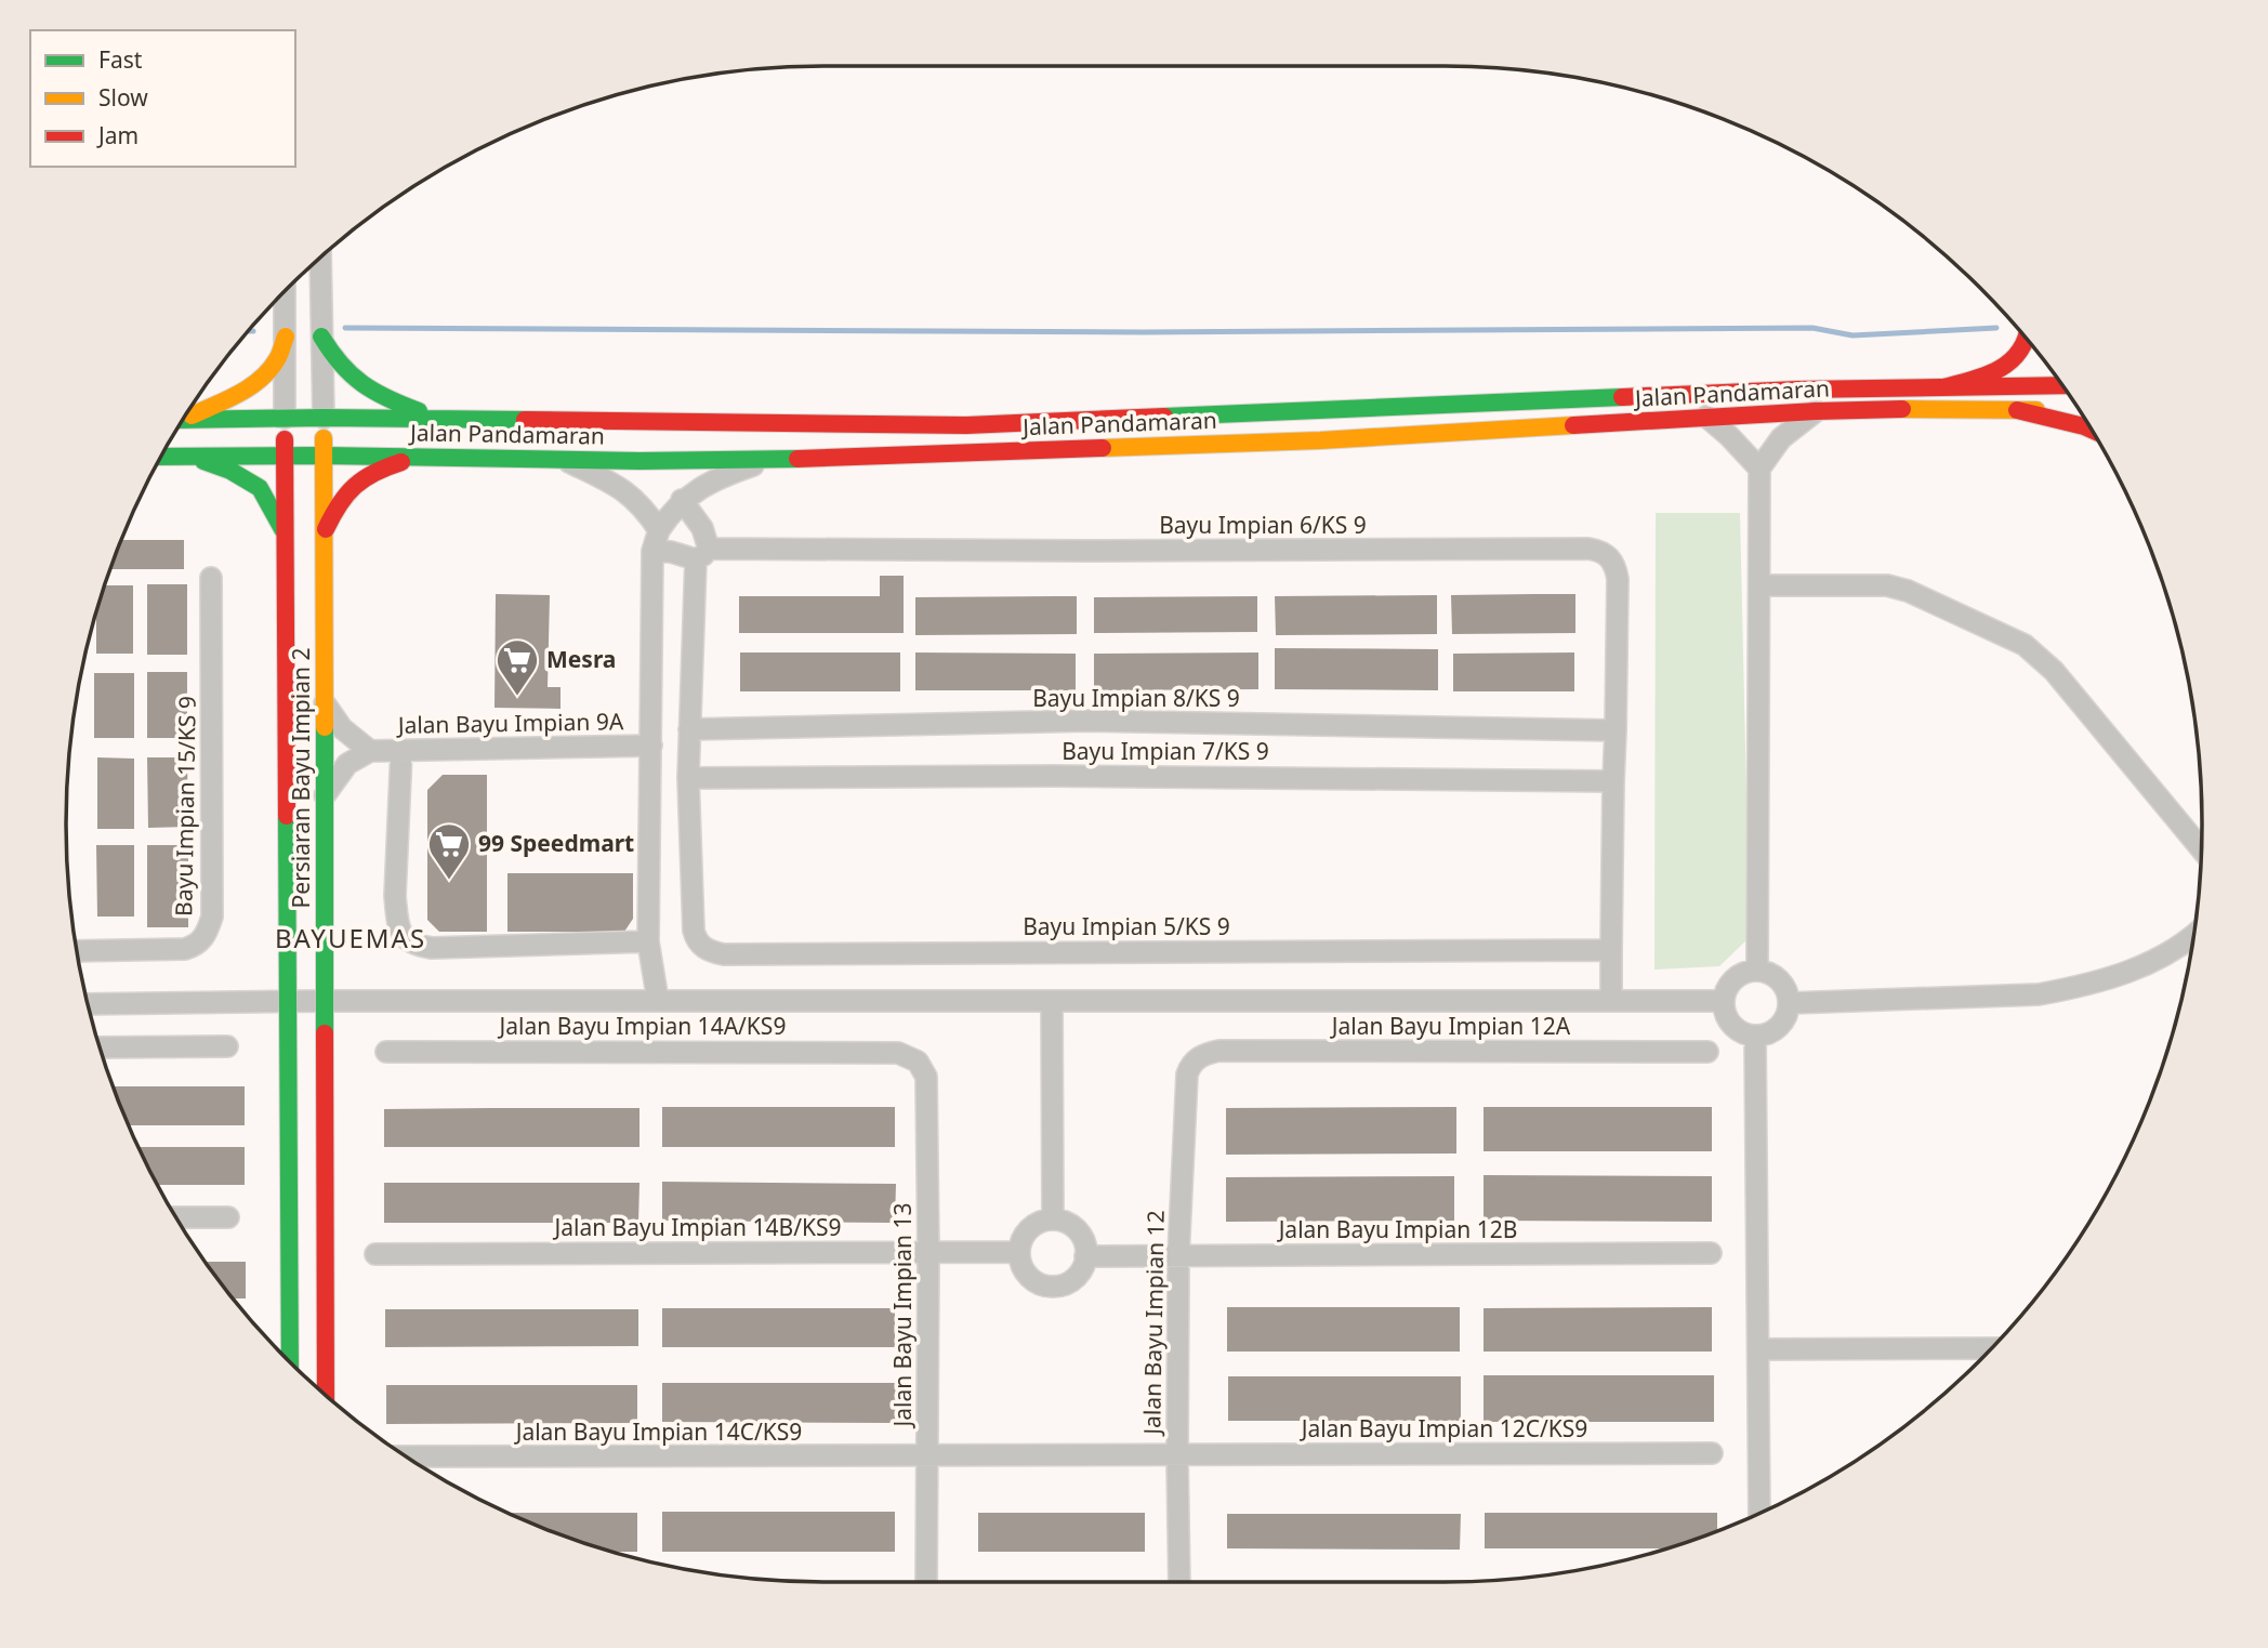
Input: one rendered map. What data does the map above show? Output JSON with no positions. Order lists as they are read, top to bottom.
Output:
{
  "streets": {
    "main road": ["Jalan Pandamaran", "Persiaran Bayu Impian 2"],
    "street": [
      "Bayu Impian 6/KS 9",
      "Bayu Impian 8/KS 9",
      "Jalan Bayu Impian 9A",
      "Bayu Impian 7/KS 9",
      "Bayu Impian 15/KS 9",
      "Bayu Impian 5/KS 9",
      "Jalan Bayu Impian 14A/KS9",
      "Jalan Bayu Impian 12A",
      "Jalan Bayu Impian 14B/KS9",
      "Jalan Bayu Impian 12B",
      "Jalan Bayu Impian 13",
      "Jalan Bayu Impian 12",
      "Jalan Bayu Impian 12C/KS9",
      "Jalan Bayu Impian 14C/KS9"
    ]
  },
  "crossings": [
    ["Jalan Pandamaran", "Persiaran Bayu Impian 2"],
    ["Bayu Impian 6/KS 9", "Bayu Impian 8/KS 9"],
    ["Jalan Bayu Impian 9A", "Persiaran Bayu Impian 2"],
    ["Bayu Impian 7/KS 9", "Bayu Impian 5/KS 9"],
    ["Jalan Bayu Impian 14A/KS9", "Jalan Bayu Impian 13"],
    ["Jalan Bayu Impian 12A", "Jalan Bayu Impian 12"],
    ["Jalan Bayu Impian 14B/KS9", "Jalan Bayu Impian 12B"],
    ["Jalan Bayu Impian 14B/KS9", "Jalan Bayu Impian 13"],
    ["Jalan Bayu Impian 12B", "Jalan Bayu Impian 12"],
    ["Jalan Bayu Impian 13", "Jalan Bayu Impian 12C/KS9"],
    ["Jalan Bayu Impian 13", "Jalan Bayu Impian 14C/KS9"],
    ["Jalan Bayu Impian 12", "Jalan Bayu Impian 12C/KS9"],
    ["Jalan Bayu Impian 12C/KS9", "Jalan Bayu Impian 14C/KS9"]
  ],
  "districts": ["BAYUEMAS"],
  "places": {
    "supermarket": ["Mesra", "99 Speedmart"]
  },
  "legend": ["Fast", "Slow", "Jam"]
}
